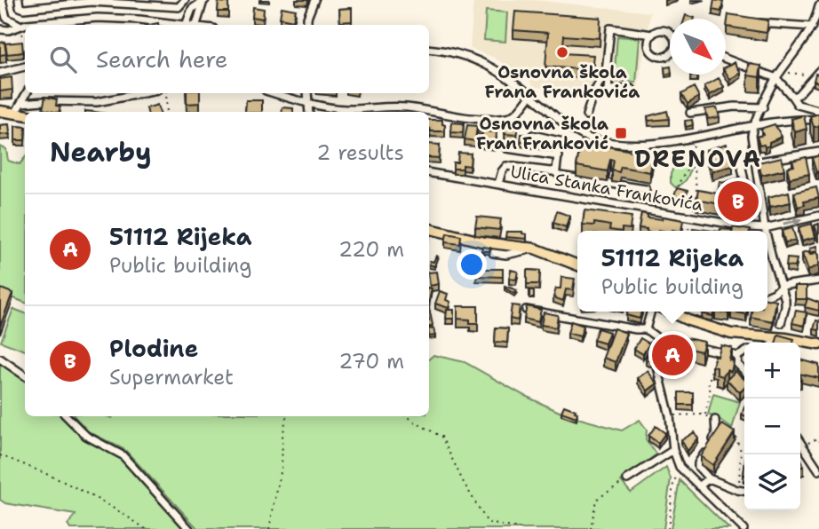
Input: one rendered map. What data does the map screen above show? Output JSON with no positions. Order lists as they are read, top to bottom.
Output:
{
  "streets": {
    "street": ["Ulica Stanka Frankovića"]
  },
  "districts": ["DRENOVA"],
  "places": {
    "other": ["Osnovna škola Frana Frankovića"],
    "transit": ["Osnovna škola Fran Franković"]
  },
  "north": "bottom right",
  "page": {
    "search": "Search here",
    "heading": ["Nearby", "2 results"],
    "pins": ["B", "A"],
    "list": [
      {
        "mark": "A",
        "name": "51112 Rijeka",
        "note": "Public building",
        "value": "220 m"
      },
      {
        "mark": "B",
        "name": "Plodine",
        "note": "Supermarket",
        "value": "270 m"
      }
    ],
    "popup": ["51112 Rijeka", "Public building"],
    "map_buttons": ["+", "−"]
  }
}
